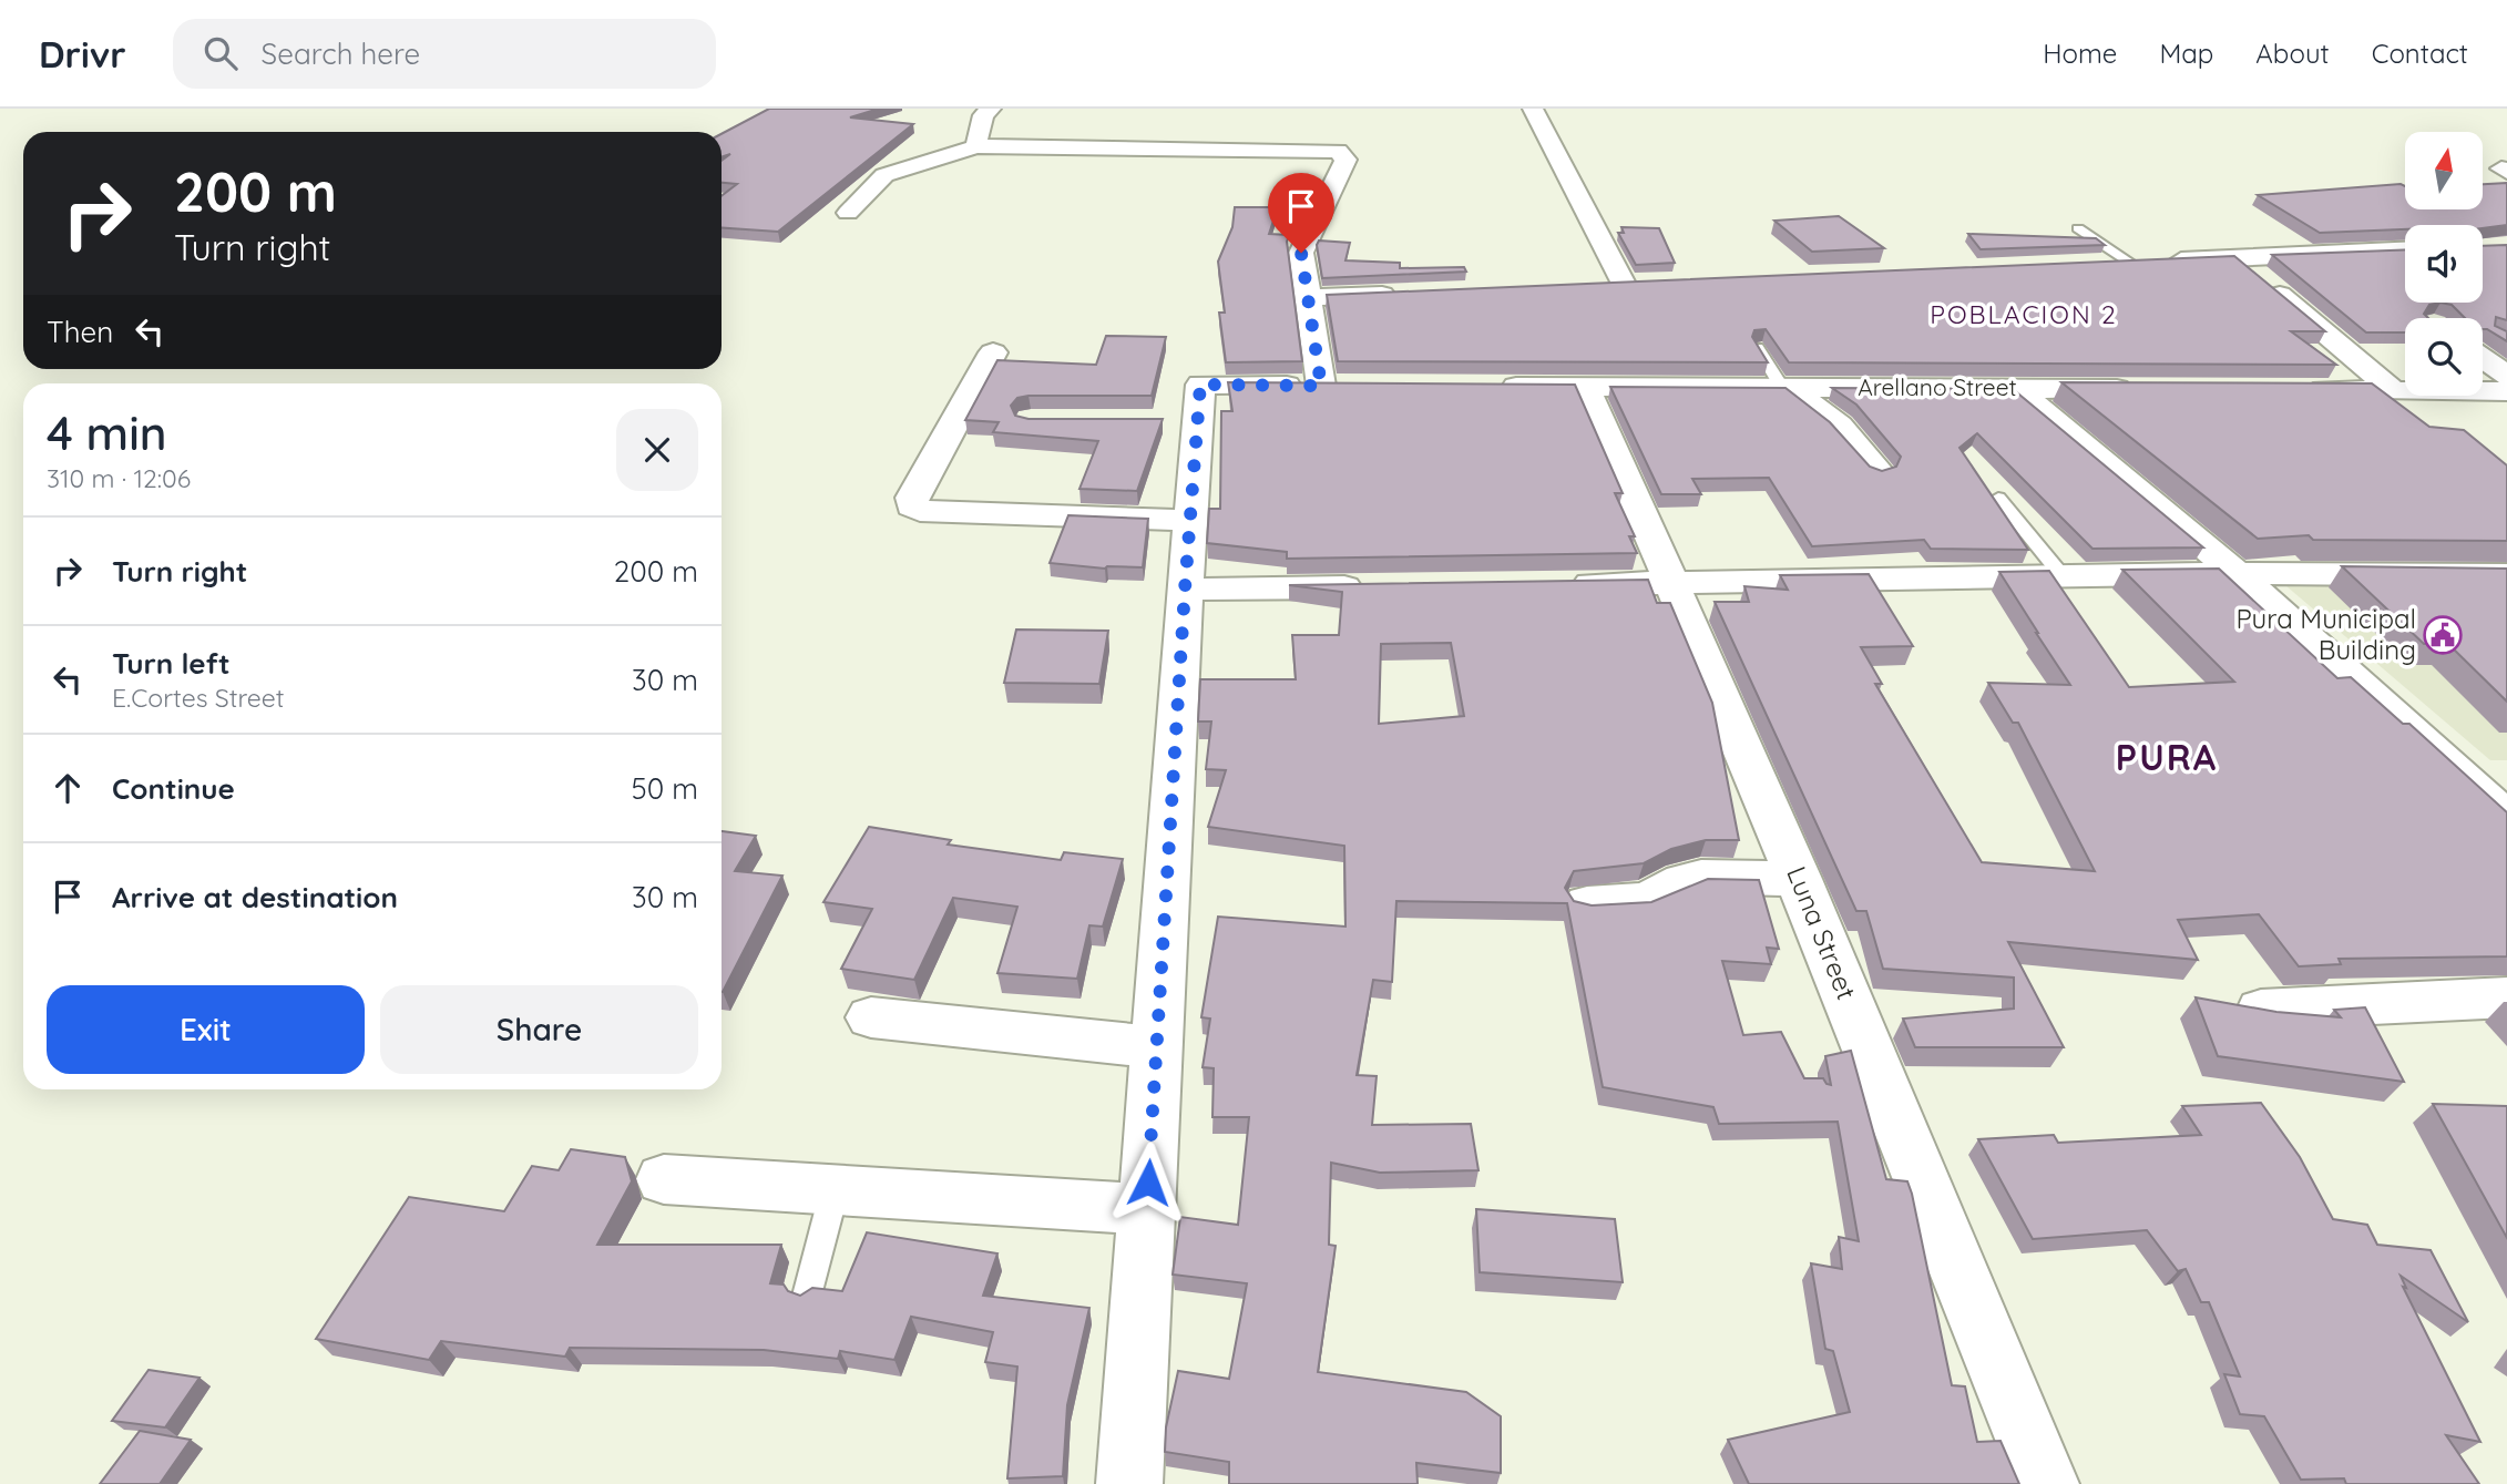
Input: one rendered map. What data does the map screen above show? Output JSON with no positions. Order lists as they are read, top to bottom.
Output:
{
  "streets": {
    "street": ["Arellano Street", "Luna Street"]
  },
  "crossings": [
    ["Arellano Street", "Luna Street"]
  ],
  "districts": ["POBLACION 2", "PURA"],
  "places": {
    "public building": ["Pura Municipal Building"]
  },
  "north": "top",
  "page": {
    "header": "Drivr",
    "search": "Search here",
    "nav": [
      "Home",
      "Map",
      "About",
      "Contact"
    ],
    "turn": ["200 m", "Turn right"],
    "then": "Then",
    "heading": ["4 min", "310 m · 12:06"],
    "list": [
      {
        "name": "Turn right",
        "value": "200 m"
      },
      {
        "name": "Turn left",
        "note": "E.Cortes Street",
        "value": "30 m"
      },
      {
        "name": "Continue",
        "value": "50 m"
      },
      {
        "name": "Arrive at destination",
        "value": "30 m"
      }
    ],
    "buttons": ["Exit", "Share"]
  }
}
